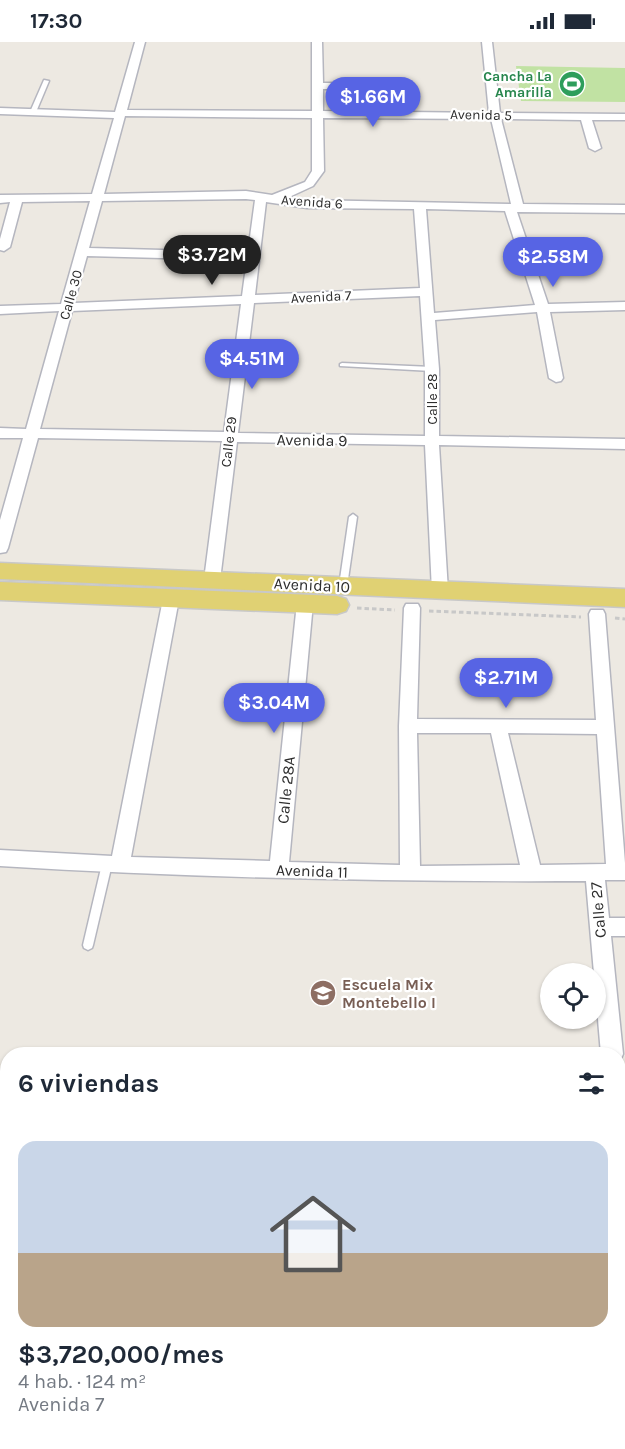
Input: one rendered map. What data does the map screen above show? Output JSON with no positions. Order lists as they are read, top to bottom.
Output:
{
  "streets": {
    "main road": ["Avenida 10"],
    "street": [
      "Avenida 5",
      "Avenida 6",
      "Calle 30",
      "Avenida 7",
      "Calle 28",
      "Avenida 9",
      "Calle 29",
      "Calle 28A",
      "Avenida 11",
      "Calle 27"
    ]
  },
  "crossings": [
    ["Avenida 5", "Calle 30"],
    ["Avenida 6", "Calle 30"],
    ["Avenida 6", "Calle 28"],
    ["Avenida 6", "Calle 29"],
    ["Calle 30", "Avenida 7"],
    ["Calle 30", "Avenida 9"],
    ["Avenida 7", "Calle 28"],
    ["Avenida 7", "Calle 29"],
    ["Calle 28", "Avenida 9"],
    ["Calle 28", "Avenida 10"],
    ["Avenida 9", "Calle 29"],
    ["Calle 29", "Avenida 10"],
    ["Avenida 10", "Calle 28A"],
    ["Calle 28A", "Avenida 11"],
    ["Avenida 11", "Calle 27"]
  ],
  "places": {
    "sports": ["Cancha La Amarilla"],
    "school or university": ["Escuela Mix Montebello I"]
  },
  "page": {
    "status": "17:30",
    "price": [
      "$1.66M",
      "$3.72M",
      "$2.58M",
      "$4.51M",
      "$2.71M",
      "$3.04M"
    ],
    "heading": "6 viviendas",
    "list": [
      {
        "name": "$3,720,000/mes",
        "note": "4 hab. · 124 m² · Avenida 7"
      }
    ]
  }
}
